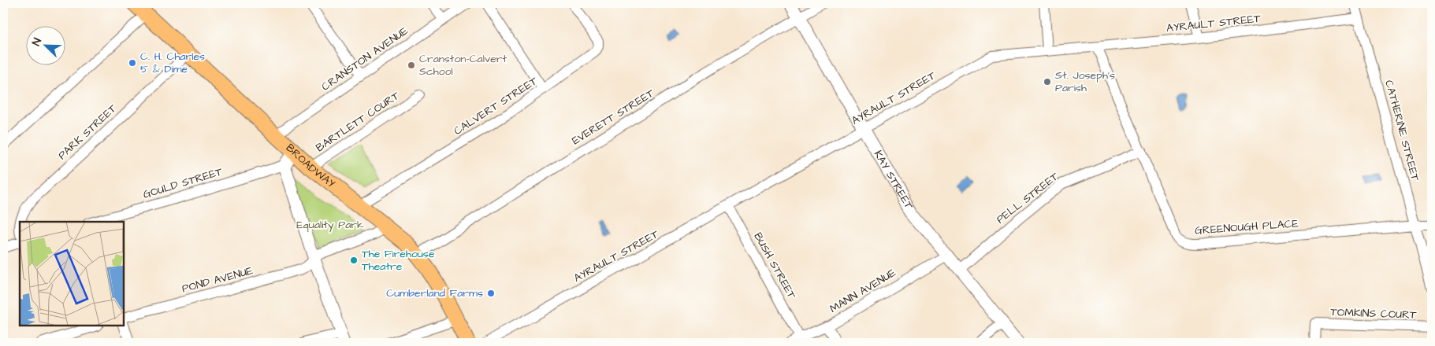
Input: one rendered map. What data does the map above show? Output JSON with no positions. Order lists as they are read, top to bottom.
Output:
{
  "streets": {
    "main road": ["BROADWAY"],
    "street": [
      "AYRAULT STREET",
      "CRANSTON AVENUE",
      "CALVERT STREET",
      "EVERETT STREET",
      "BARTLETT COURT",
      "CATHERINE STREET",
      "PARK STREET",
      "KAY STREET",
      "GOULD STREET",
      "PELL STREET",
      "GREENOUGH PLACE",
      "BUSH STREET",
      "POND AVENUE",
      "MANN AVENUE",
      "TOMKINS COURT"
    ]
  },
  "crossings": [
    ["AYRAULT STREET", "CATHERINE STREET"],
    ["AYRAULT STREET", "KAY STREET"],
    ["AYRAULT STREET", "GREENOUGH PLACE"],
    ["AYRAULT STREET", "BUSH STREET"],
    ["CRANSTON AVENUE", "BROADWAY"],
    ["CALVERT STREET", "BROADWAY"],
    ["EVERETT STREET", "BROADWAY"],
    ["EVERETT STREET", "KAY STREET"],
    ["BARTLETT COURT", "BROADWAY"],
    ["CATHERINE STREET", "GREENOUGH PLACE"],
    ["PARK STREET", "BROADWAY"],
    ["BROADWAY", "POND AVENUE"],
    ["KAY STREET", "PELL STREET"],
    ["KAY STREET", "MANN AVENUE"],
    ["PELL STREET", "GREENOUGH PLACE"],
    ["BUSH STREET", "MANN AVENUE"]
  ],
  "parks": ["Equality Park"],
  "places": [
    "C. H. Charles 5 & Dime",
    "Cranston-Calvert School",
    "St. Joseph's Parish",
    "The Firehouse Theatre",
    "Cumberland Farms"
  ],
  "north": "top left"
}
